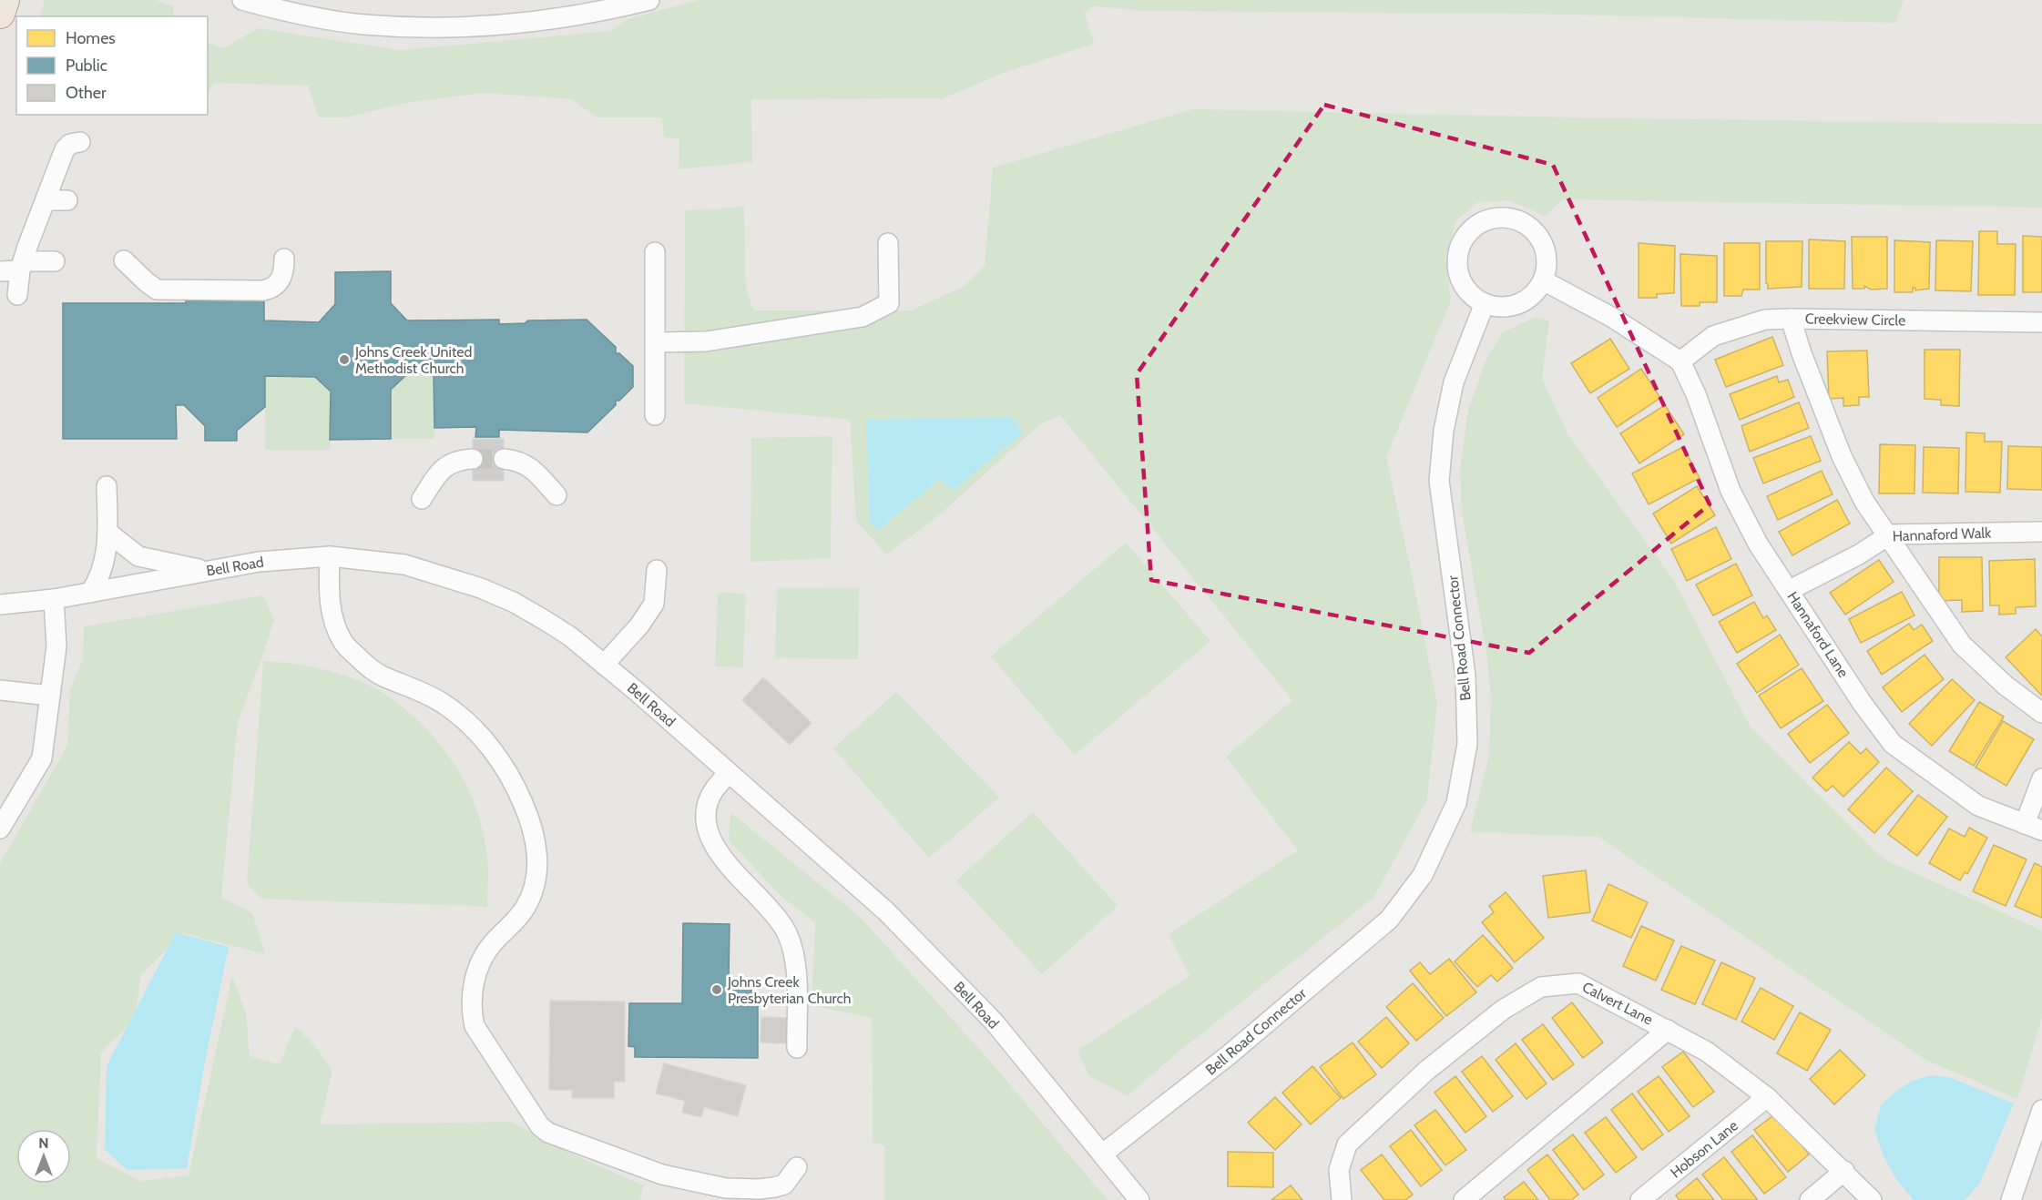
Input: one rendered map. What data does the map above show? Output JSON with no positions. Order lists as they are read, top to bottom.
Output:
{
  "streets": {
    "street": [
      "Creekview Circle",
      "Hannaford Walk",
      "Bell Road",
      "Hannaford Lane",
      "Bell Road Connector",
      "Calvert Lane",
      "Hobson Lane"
    ]
  },
  "crossings": [
    ["Creekview Circle", "Hannaford Lane"],
    ["Hannaford Walk", "Hannaford Lane"],
    ["Bell Road", "Bell Road Connector"],
    ["Calvert Lane", "Hobson Lane"]
  ],
  "places": ["Johns Creek United Methodist Church", "Johns Creek Presbyterian Church"],
  "legend": ["Homes", "Public", "Other"],
  "north": "top"
}
